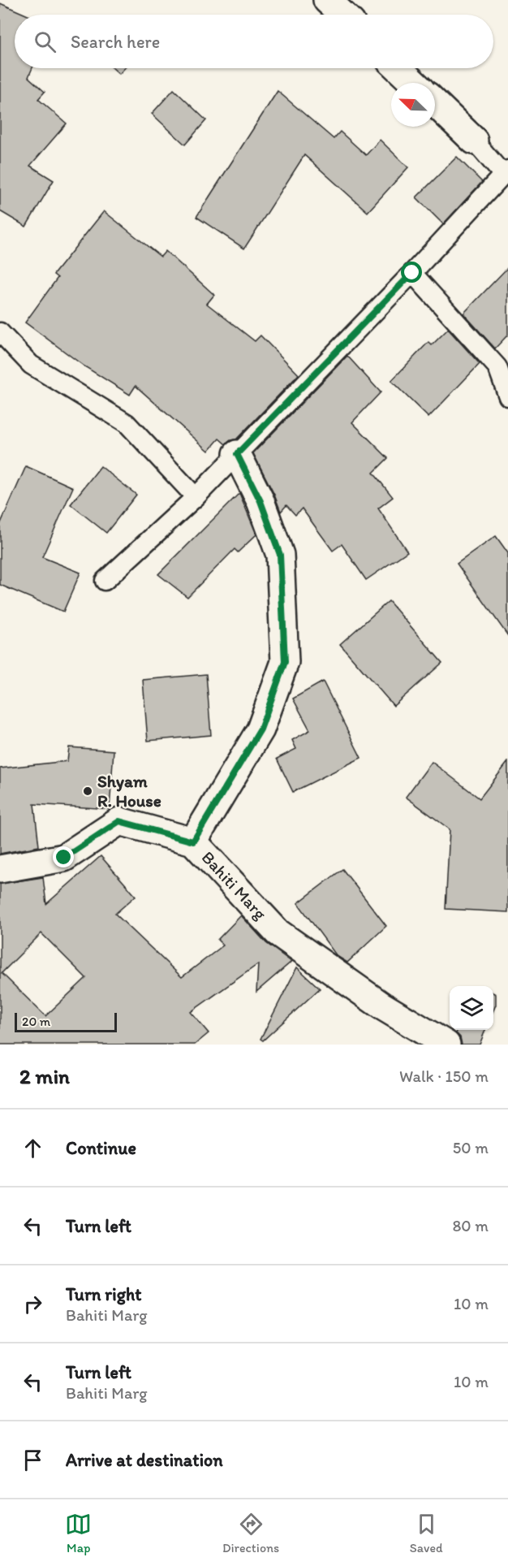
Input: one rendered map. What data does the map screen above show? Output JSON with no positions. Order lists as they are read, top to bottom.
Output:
{
  "streets": {
    "street": ["Bahiti Marg"]
  },
  "places": ["Shyam R. House"],
  "scale_bar": "20 m",
  "north": "top left",
  "page": {
    "search": "Search here",
    "scale": "20 m",
    "heading": ["2 min", "Walk · 150 m"],
    "list": [
      ["Continue", "50 m"],
      ["Turn left", "80 m"],
      ["Turn right", "Bahiti Marg", "10 m"],
      ["Turn left", "Bahiti Marg", "10 m"],
      "Arrive at destination"
    ],
    "nav": ["Map", "Directions", "Saved"]
  }
}
